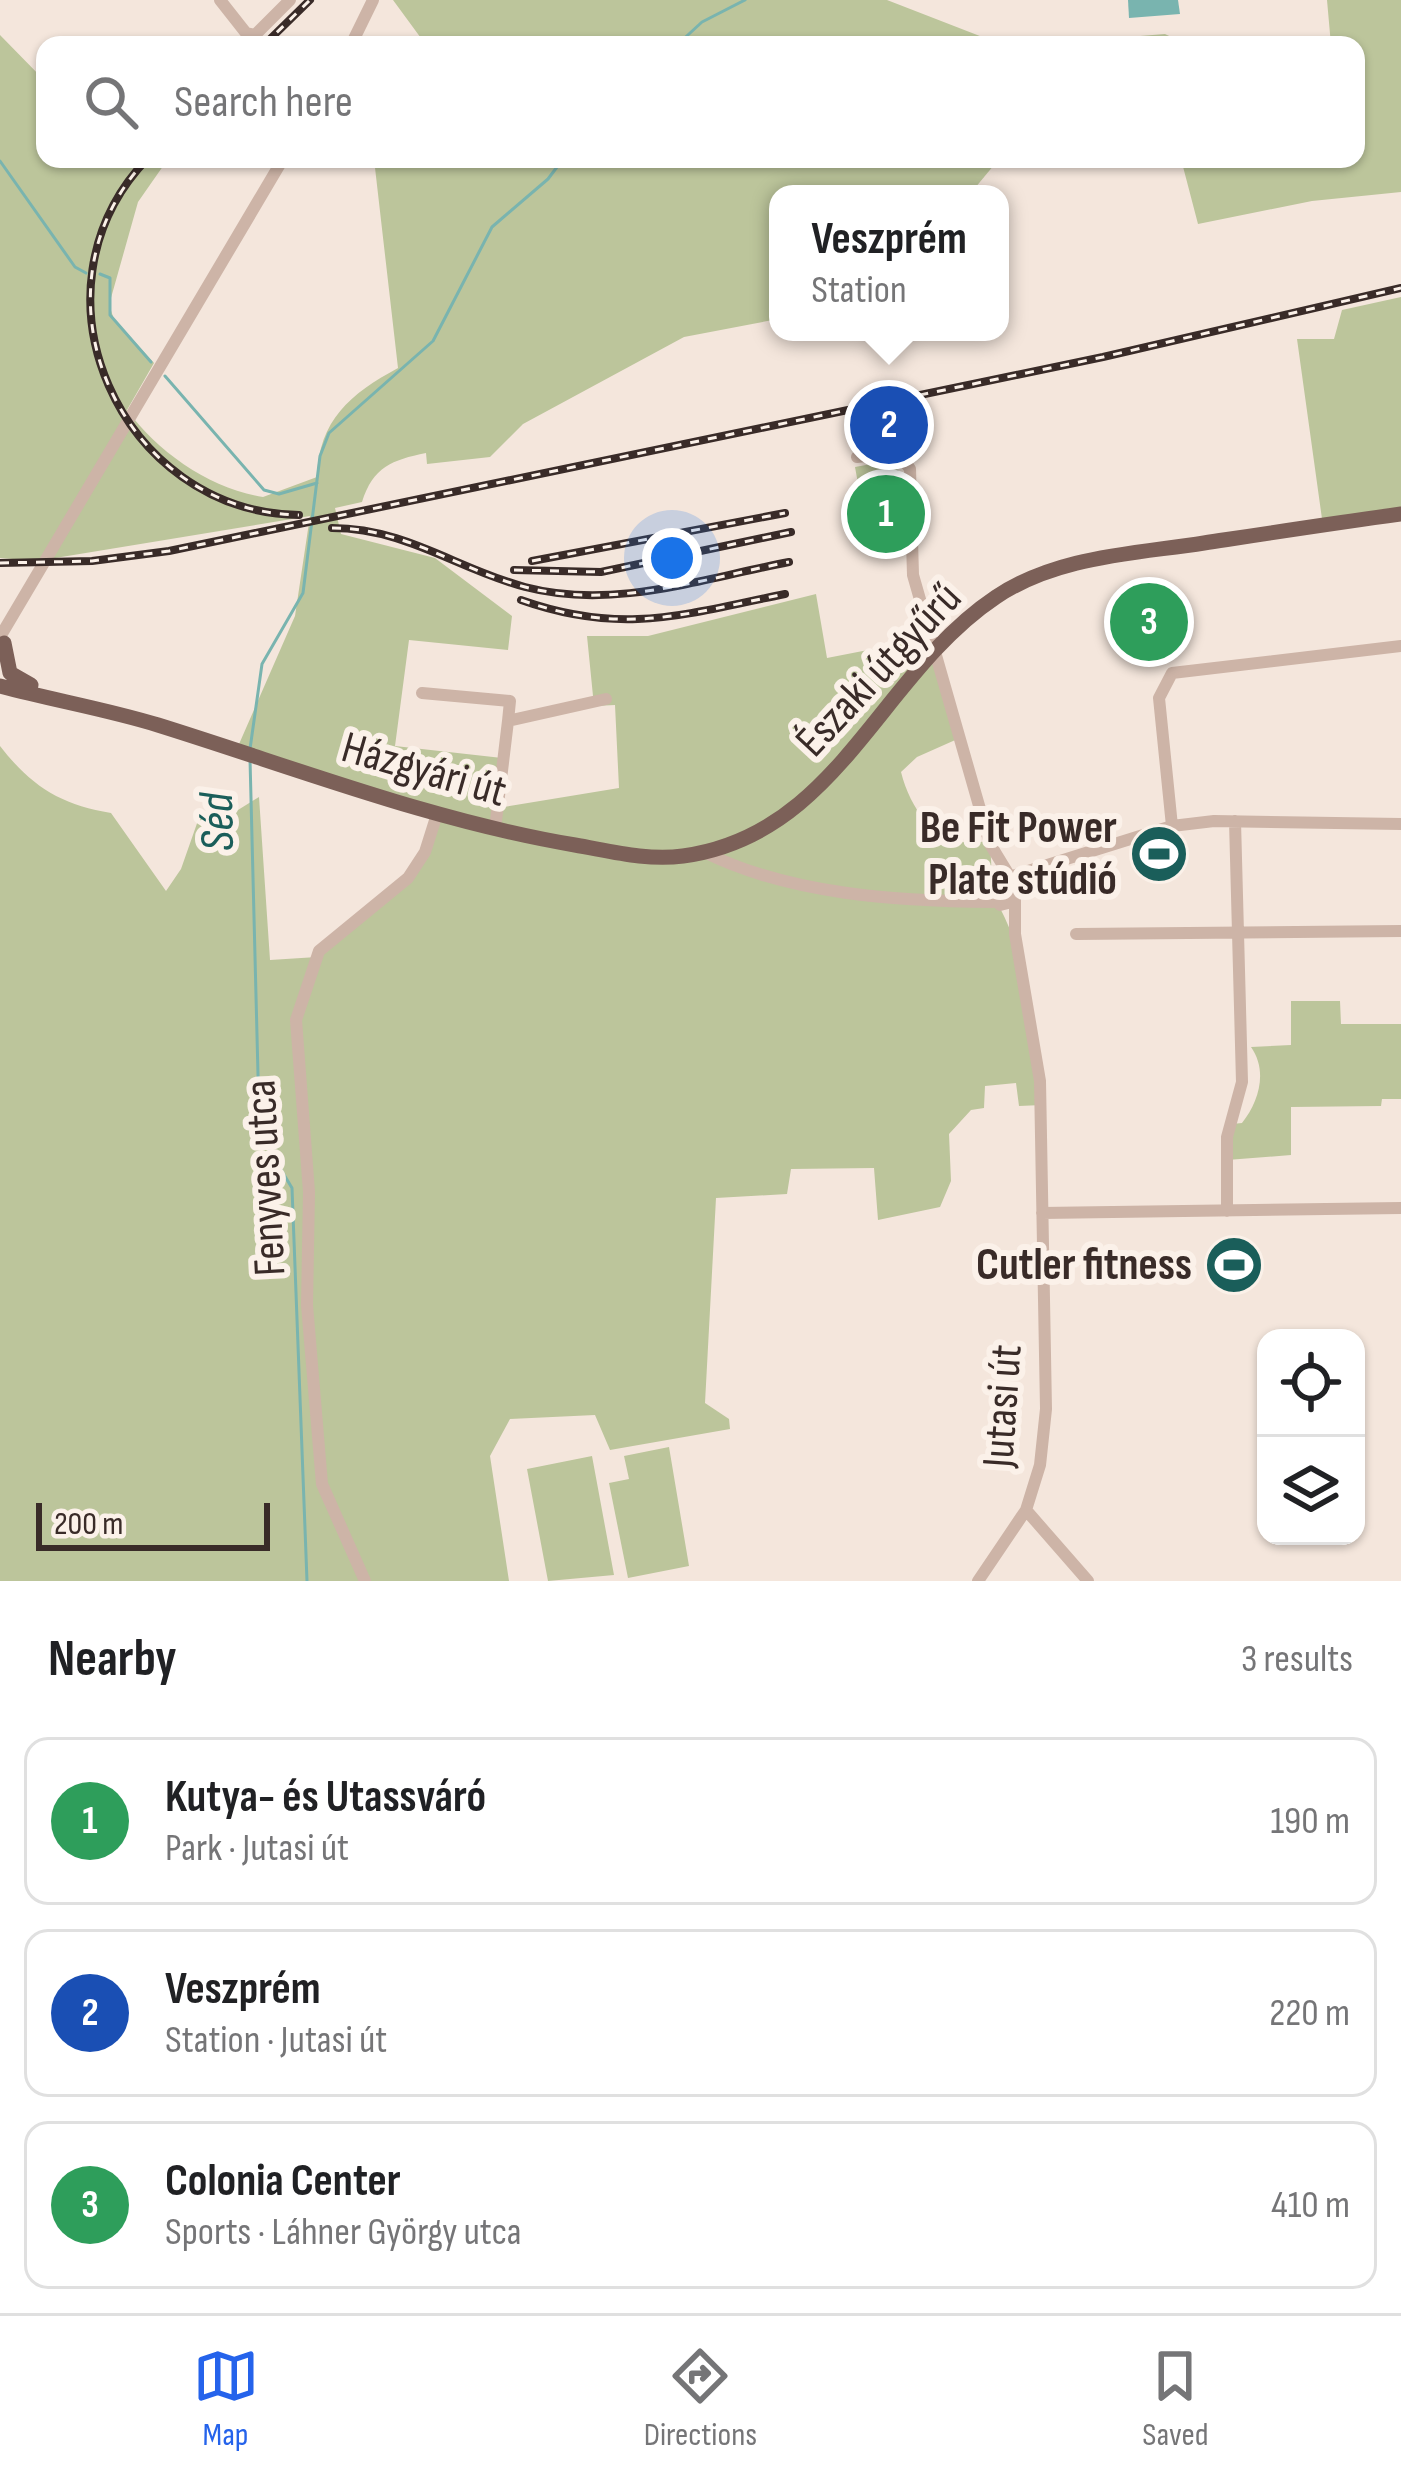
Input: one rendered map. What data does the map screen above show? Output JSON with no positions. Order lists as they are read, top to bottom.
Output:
{
  "streets": {
    "main road": ["Északi útgyűrű", "Házgyári út"],
    "street": ["Fenyves utca", "Jutasi út"]
  },
  "crossings": [
    ["Északi útgyűrű", "Házgyári út"],
    ["Északi útgyűrű", "Jutasi út"],
    ["Házgyári út", "Fenyves utca"],
    ["Házgyári út", "Jutasi út"]
  ],
  "water": ["Séd"],
  "places": {
    "sports": ["Be Fit Power Plate stúdió", "Cutler fitness"]
  },
  "scale_bar": "200 m",
  "page": {
    "search": "Search here",
    "popup": ["Veszprém", "Station"],
    "pins": ["2", "1", "3"],
    "scale": "200 m",
    "heading": ["Nearby", "3 results"],
    "list": [
      {
        "mark": "1",
        "name": "Kutya- és Utassváró",
        "note": "Park · Jutasi út",
        "value": "190 m"
      },
      {
        "mark": "2",
        "name": "Veszprém",
        "note": "Station · Jutasi út",
        "value": "220 m"
      },
      {
        "mark": "3",
        "name": "Colonia Center",
        "note": "Sports · Láhner György utca",
        "value": "410 m"
      }
    ],
    "nav": ["Map", "Directions", "Saved"]
  }
}
